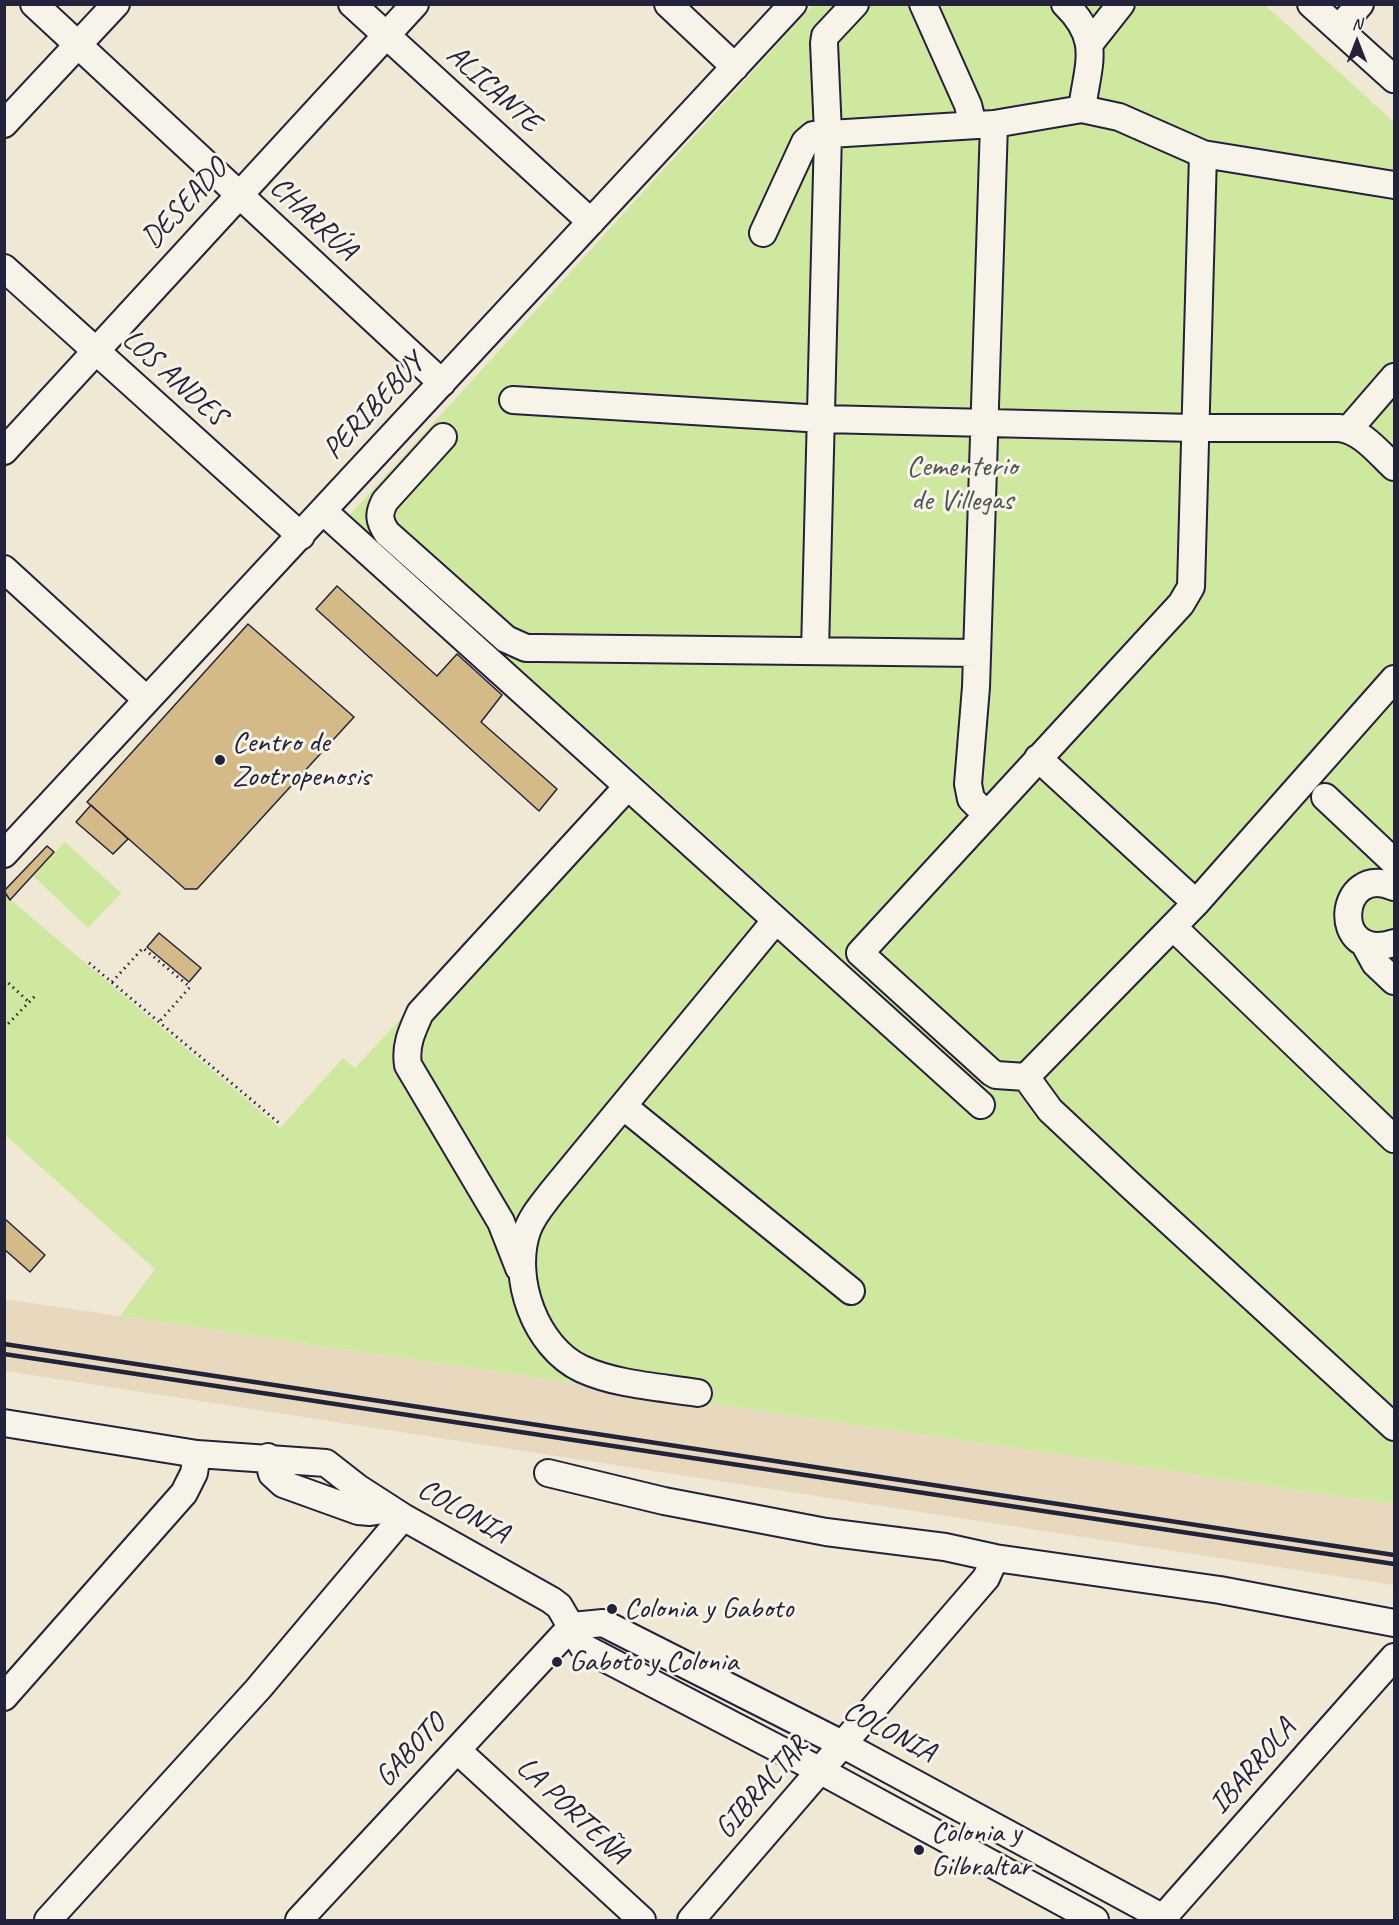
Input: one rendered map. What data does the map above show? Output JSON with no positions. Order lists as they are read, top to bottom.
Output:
{
  "streets": {
    "street": [
      "ALICANTE",
      "DESEADO",
      "CHARRÚA",
      "LOS ANDES",
      "PERIBEBUY",
      "COLONIA",
      "GABOTO",
      "IBARROLA",
      "GIBRALTAR",
      "LA PORTEÑA"
    ]
  },
  "crossings": [
    ["ALICANTE", "DESEADO"],
    ["ALICANTE", "PERIBEBUY"],
    ["DESEADO", "CHARRÚA"],
    ["DESEADO", "LOS ANDES"],
    ["CHARRÚA", "PERIBEBUY"],
    ["LOS ANDES", "PERIBEBUY"],
    ["COLONIA", "GABOTO"],
    ["COLONIA", "IBARROLA"],
    ["COLONIA", "GIBRALTAR"],
    ["GABOTO", "LA PORTEÑA"]
  ],
  "parks": ["Cementerio de Villegas"],
  "places": [
    "Centro de Zootropenosis",
    "Colonia y Gaboto",
    "Gaboto y Colonia",
    "Colonia y Gilbraltar"
  ],
  "north": "top"
}
